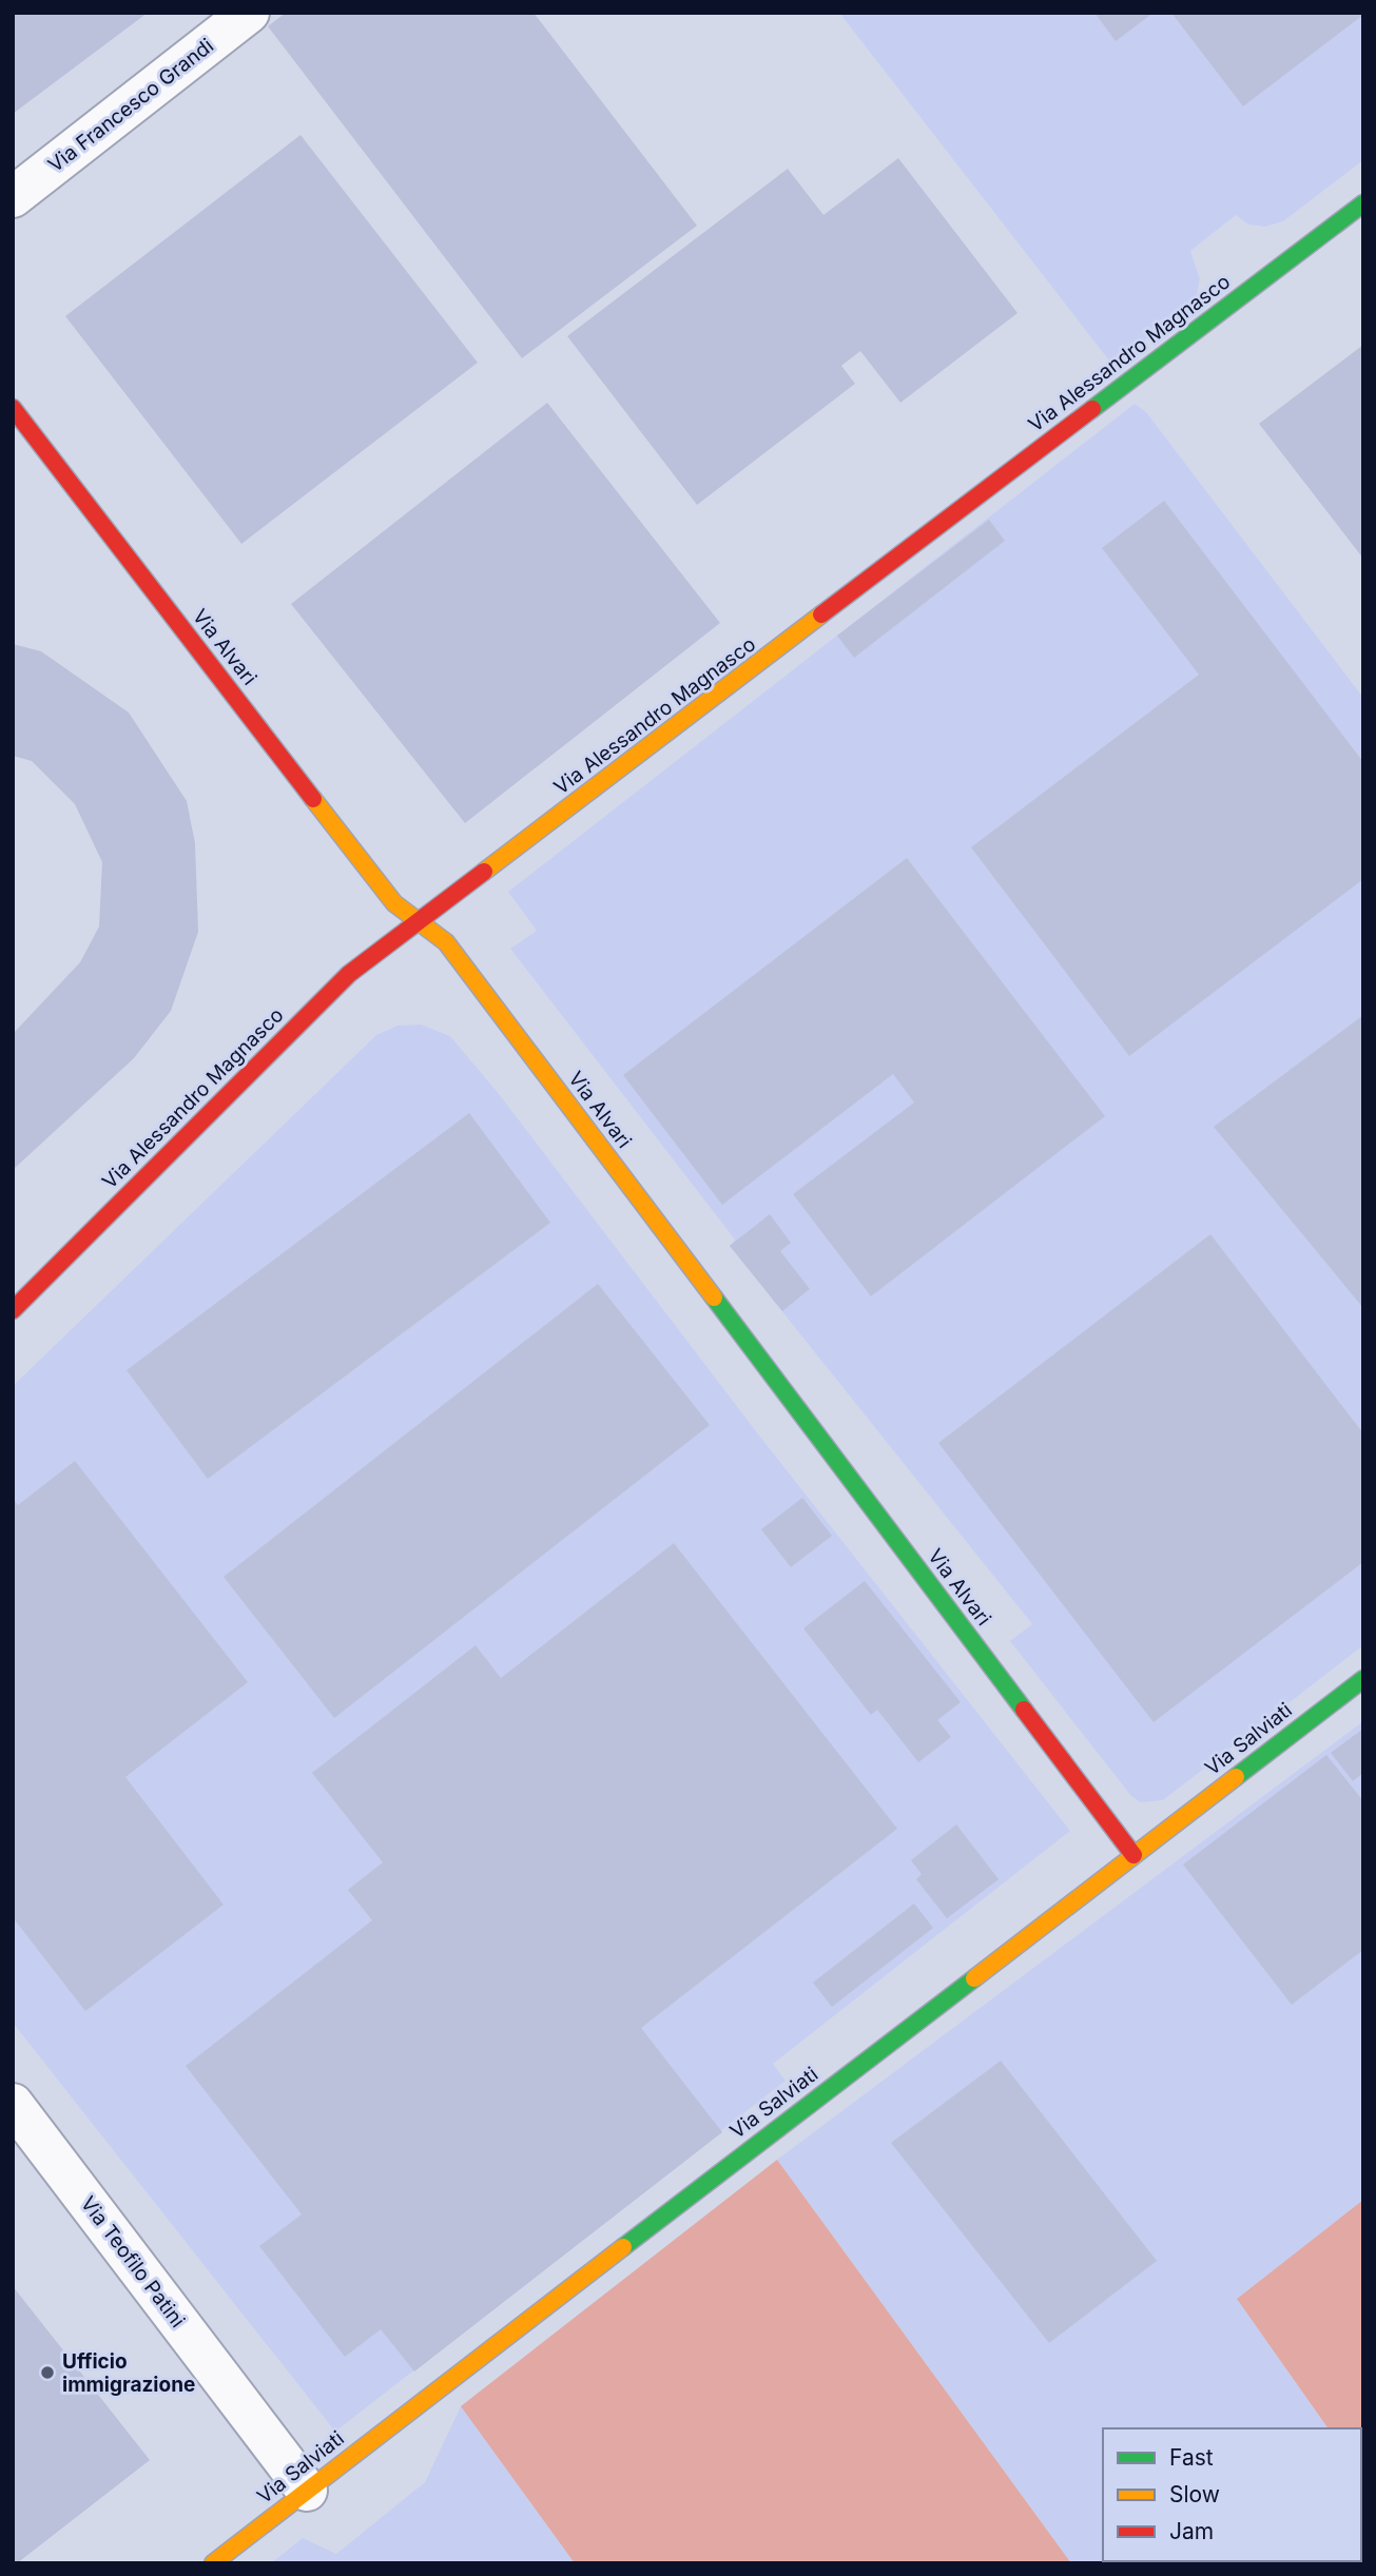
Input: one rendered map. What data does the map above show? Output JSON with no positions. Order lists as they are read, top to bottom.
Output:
{
  "streets": {
    "street": [
      "Via Francesco Grandi",
      "Via Alessandro Magnasco",
      "Via Alvari",
      "Via Salviati",
      "Via Teofilo Patini"
    ]
  },
  "crossings": [
    ["Via Alessandro Magnasco", "Via Alvari"],
    ["Via Alvari", "Via Salviati"],
    ["Via Salviati", "Via Teofilo Patini"]
  ],
  "places": ["Ufficio immigrazione"],
  "legend": ["Fast", "Slow", "Jam"]
}
